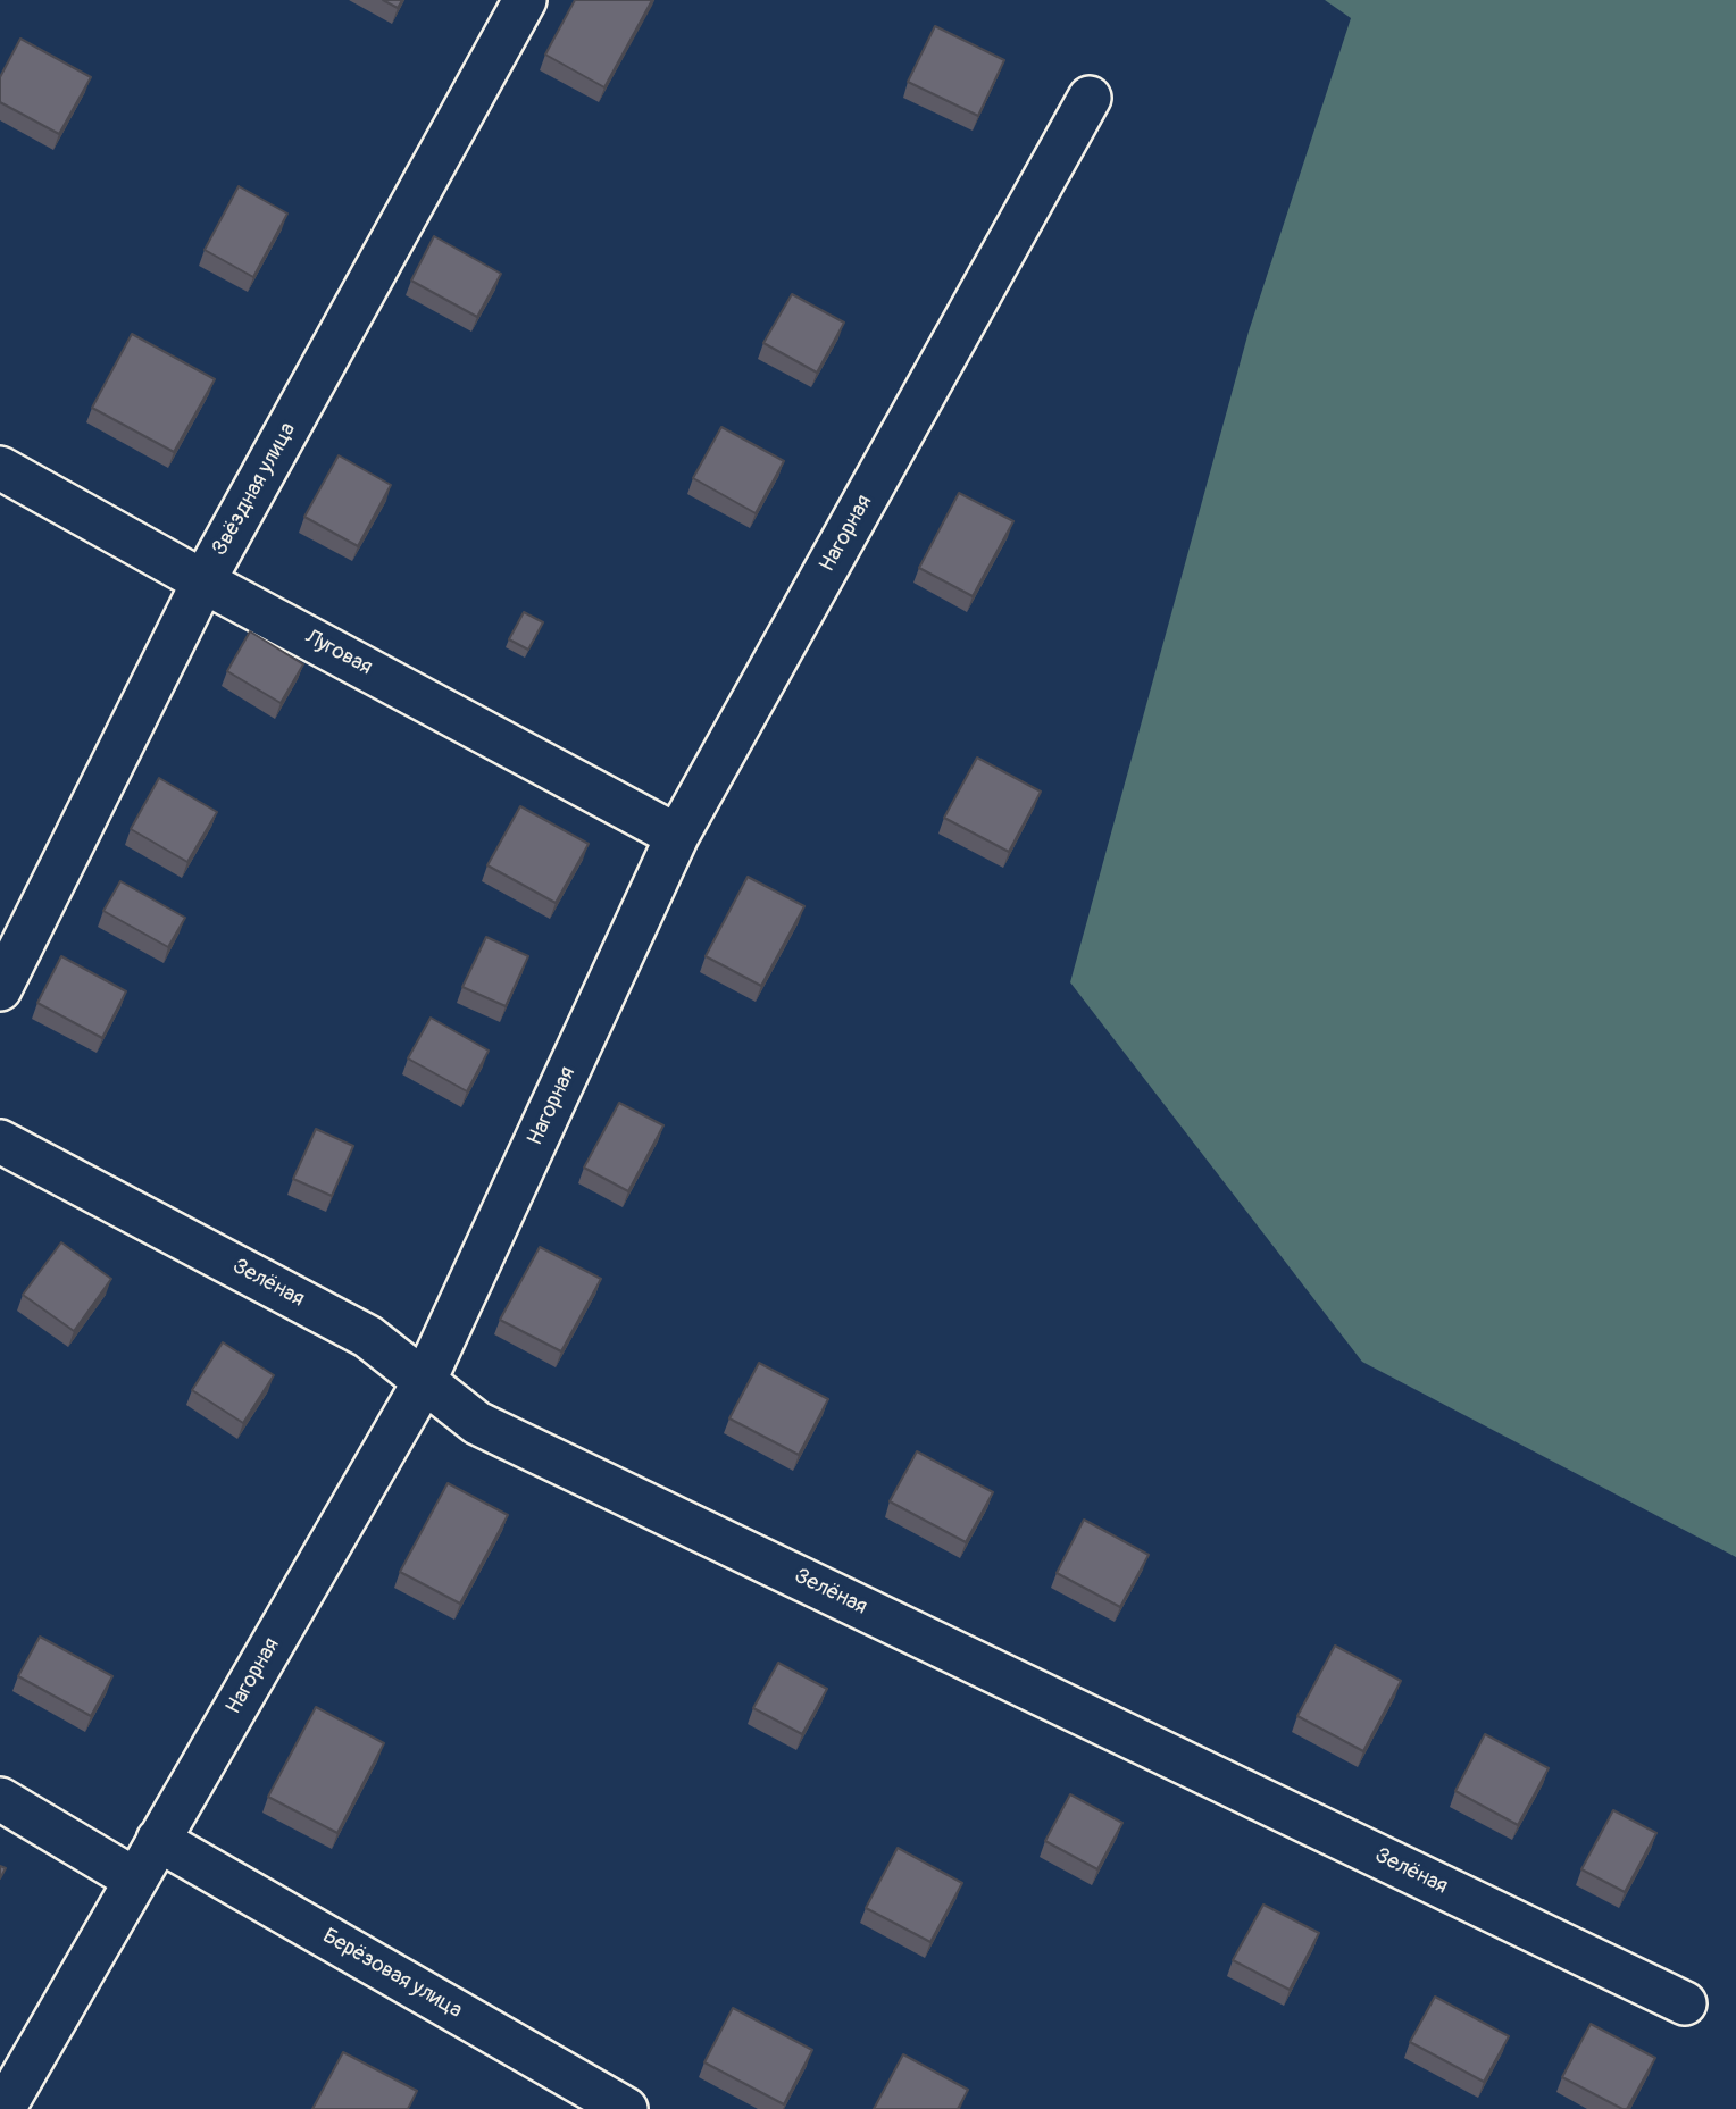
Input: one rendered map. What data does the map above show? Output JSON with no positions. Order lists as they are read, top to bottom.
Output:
{
  "streets": {
    "street": [
      "Звёздная улица",
      "Нагорная",
      "Луговая",
      "Зелёная",
      "Берёзовая улица"
    ]
  },
  "crossings": [
    ["Звёздная улица", "Луговая"],
    ["Нагорная", "Луговая"],
    ["Нагорная", "Зелёная"],
    ["Нагорная", "Берёзовая улица"]
  ]
}
